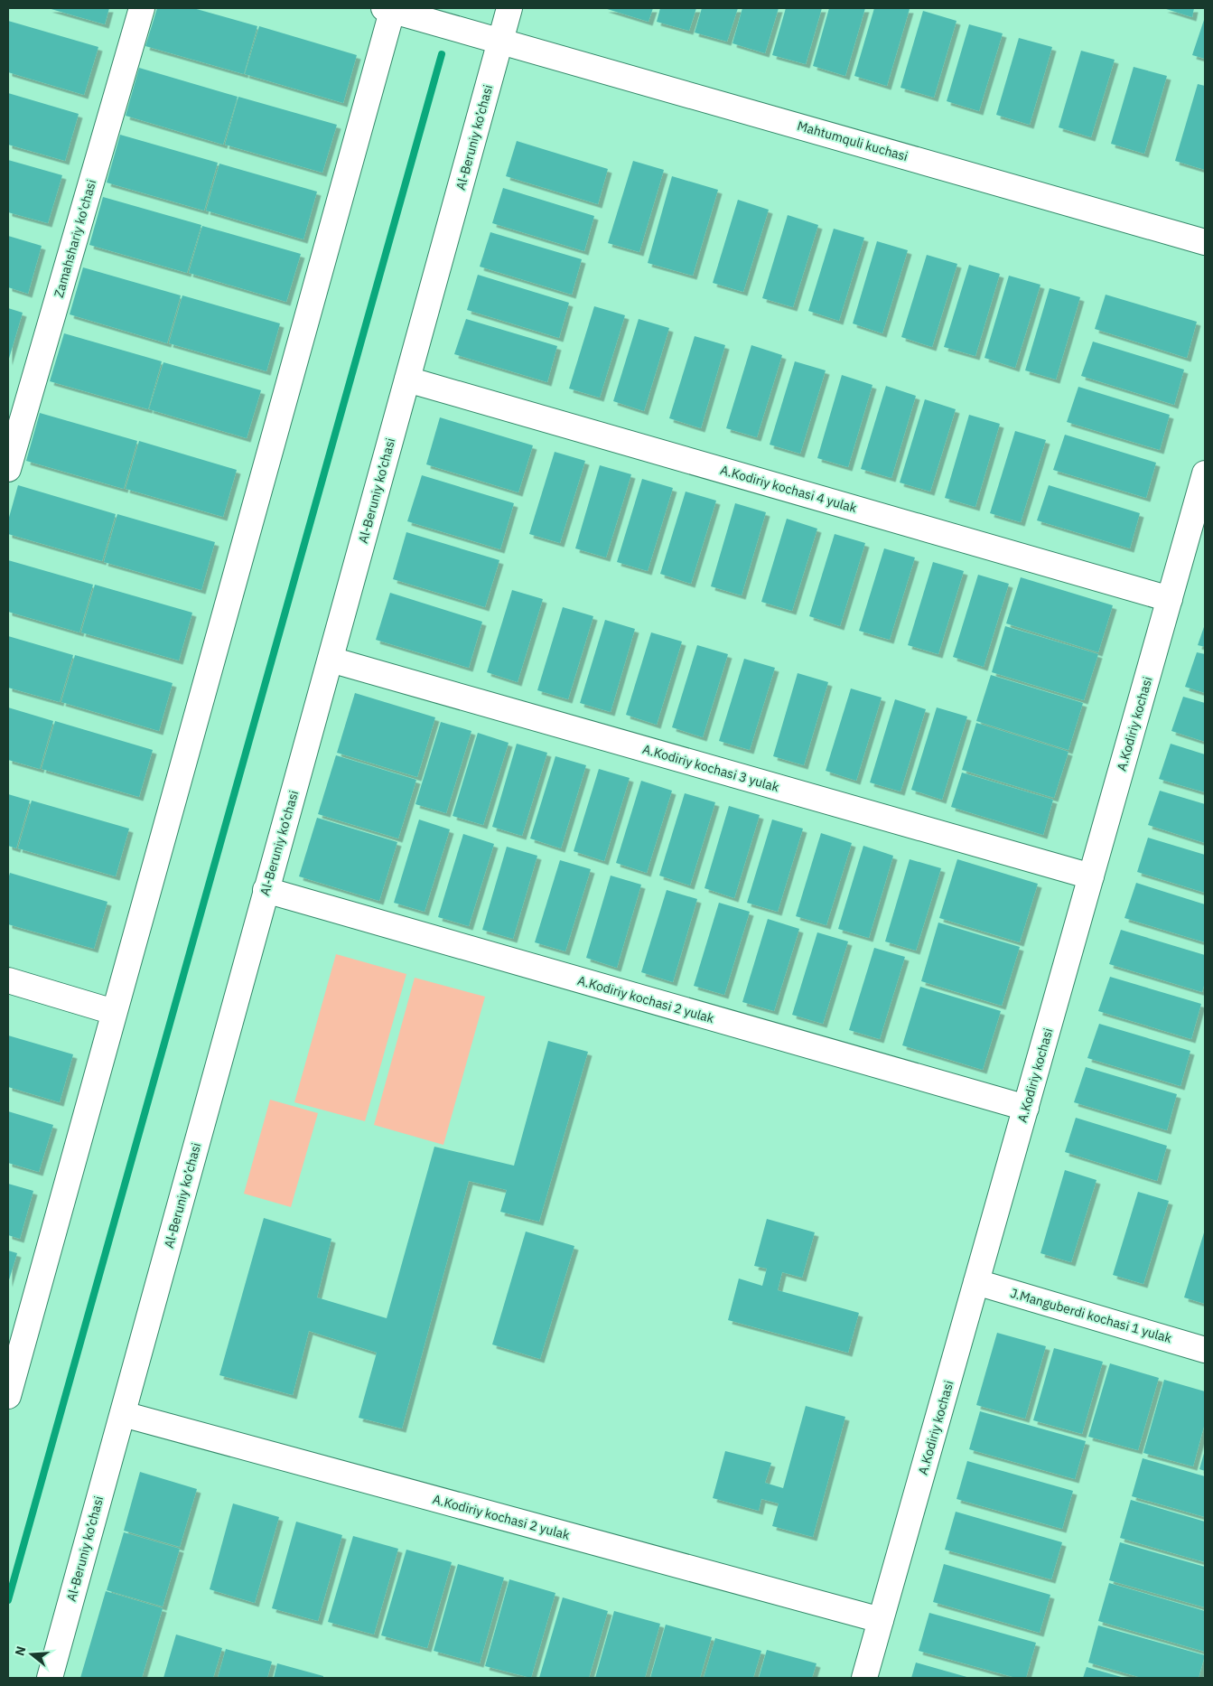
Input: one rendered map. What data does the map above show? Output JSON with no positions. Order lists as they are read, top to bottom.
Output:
{
  "streets": {
    "street": [
      "Al-Beruniy ko’chasi",
      "Mahtumquli kuchasi",
      "Zamahshariy ko'chasi",
      "A.Kodiriy kochasi 4 yulak",
      "A.Kodiriy kochasi",
      "A.Kodiriy kochasi 3 yulak",
      "A.Kodiriy kochasi 2 yulak",
      "J.Manguberdi kochasi 1 yulak"
    ]
  },
  "crossings": [
    ["Al-Beruniy ko’chasi", "Mahtumquli kuchasi"],
    ["Al-Beruniy ko’chasi", "A.Kodiriy kochasi 4 yulak"],
    ["Al-Beruniy ko’chasi", "A.Kodiriy kochasi 3 yulak"],
    ["Al-Beruniy ko’chasi", "A.Kodiriy kochasi 2 yulak"],
    ["A.Kodiriy kochasi 4 yulak", "A.Kodiriy kochasi"],
    ["A.Kodiriy kochasi", "A.Kodiriy kochasi 3 yulak"],
    ["A.Kodiriy kochasi", "A.Kodiriy kochasi 2 yulak"],
    ["A.Kodiriy kochasi", "J.Manguberdi kochasi 1 yulak"]
  ],
  "north": "left"
}
